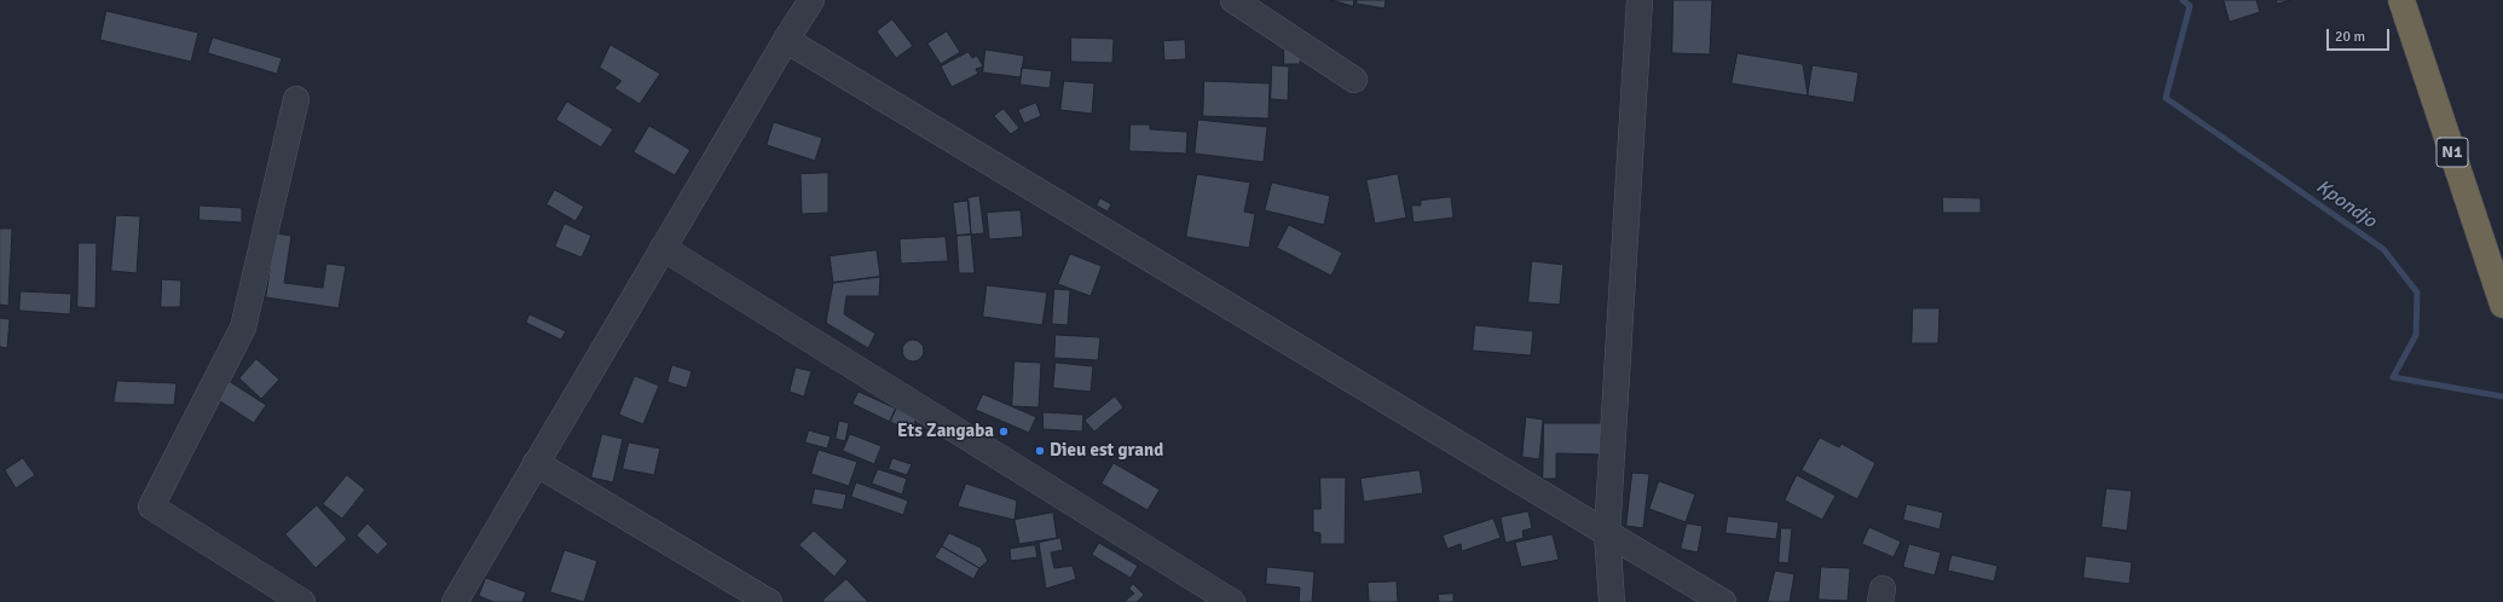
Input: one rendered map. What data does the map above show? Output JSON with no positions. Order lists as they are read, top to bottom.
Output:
{
  "streets": {
    "highway": ["N1"]
  },
  "water": ["Kpondjo"],
  "places": ["Ets Zangaba", "Dieu est grand"],
  "scale_bar": "20 m"
}
